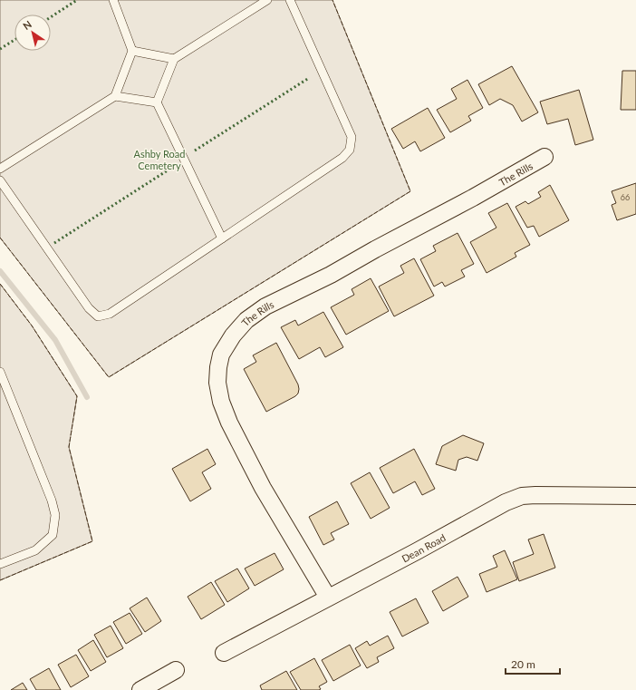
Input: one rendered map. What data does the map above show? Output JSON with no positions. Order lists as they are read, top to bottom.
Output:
{
  "streets": {
    "street": ["The Rills", "Dean Road"]
  },
  "crossings": [
    ["The Rills", "Dean Road"]
  ],
  "parks": ["Ashby Road Cemetery"],
  "house_numbers": ["66"],
  "scale_bar": "20 m",
  "north": "top left"
}
